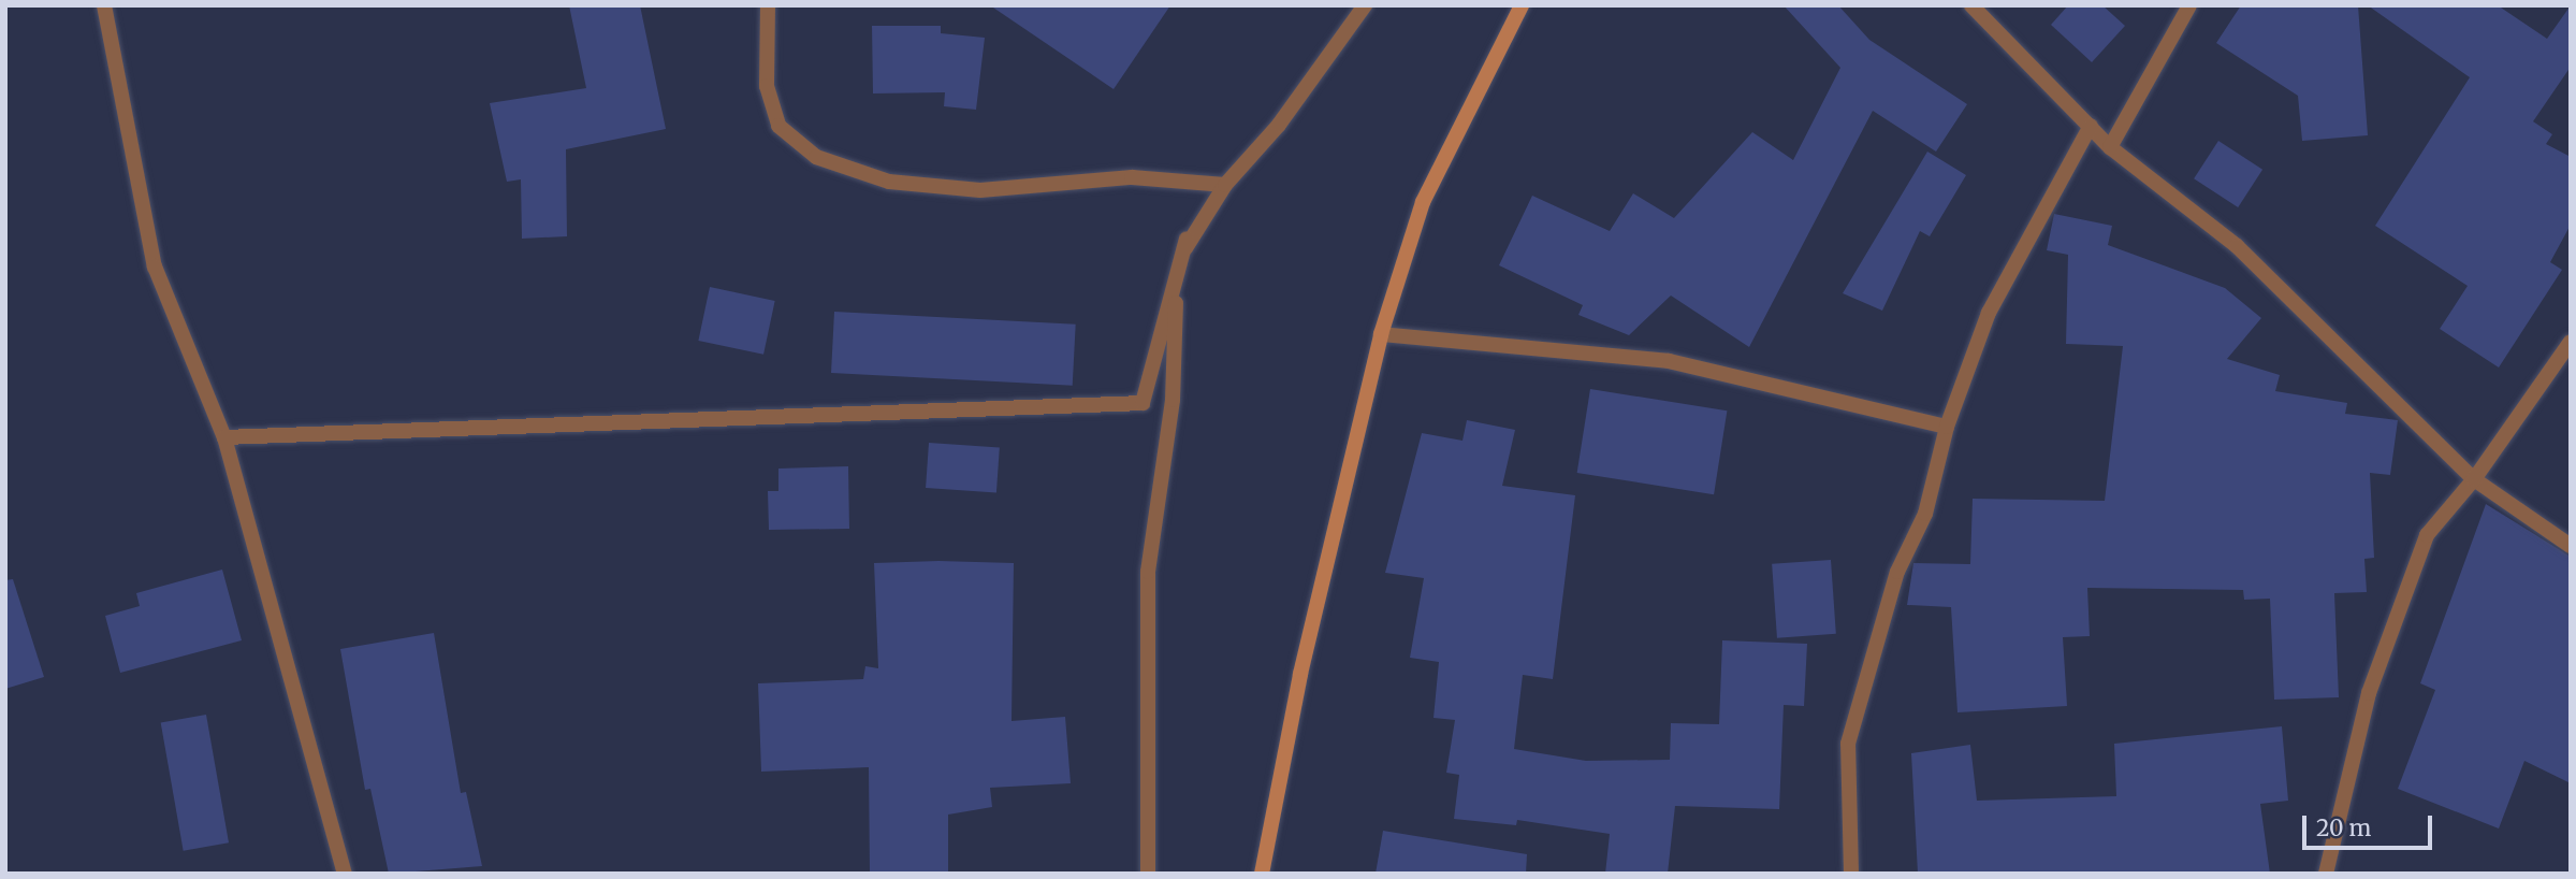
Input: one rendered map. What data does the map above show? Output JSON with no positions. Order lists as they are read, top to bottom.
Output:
{
  "scale_bar": "20 m"
}
